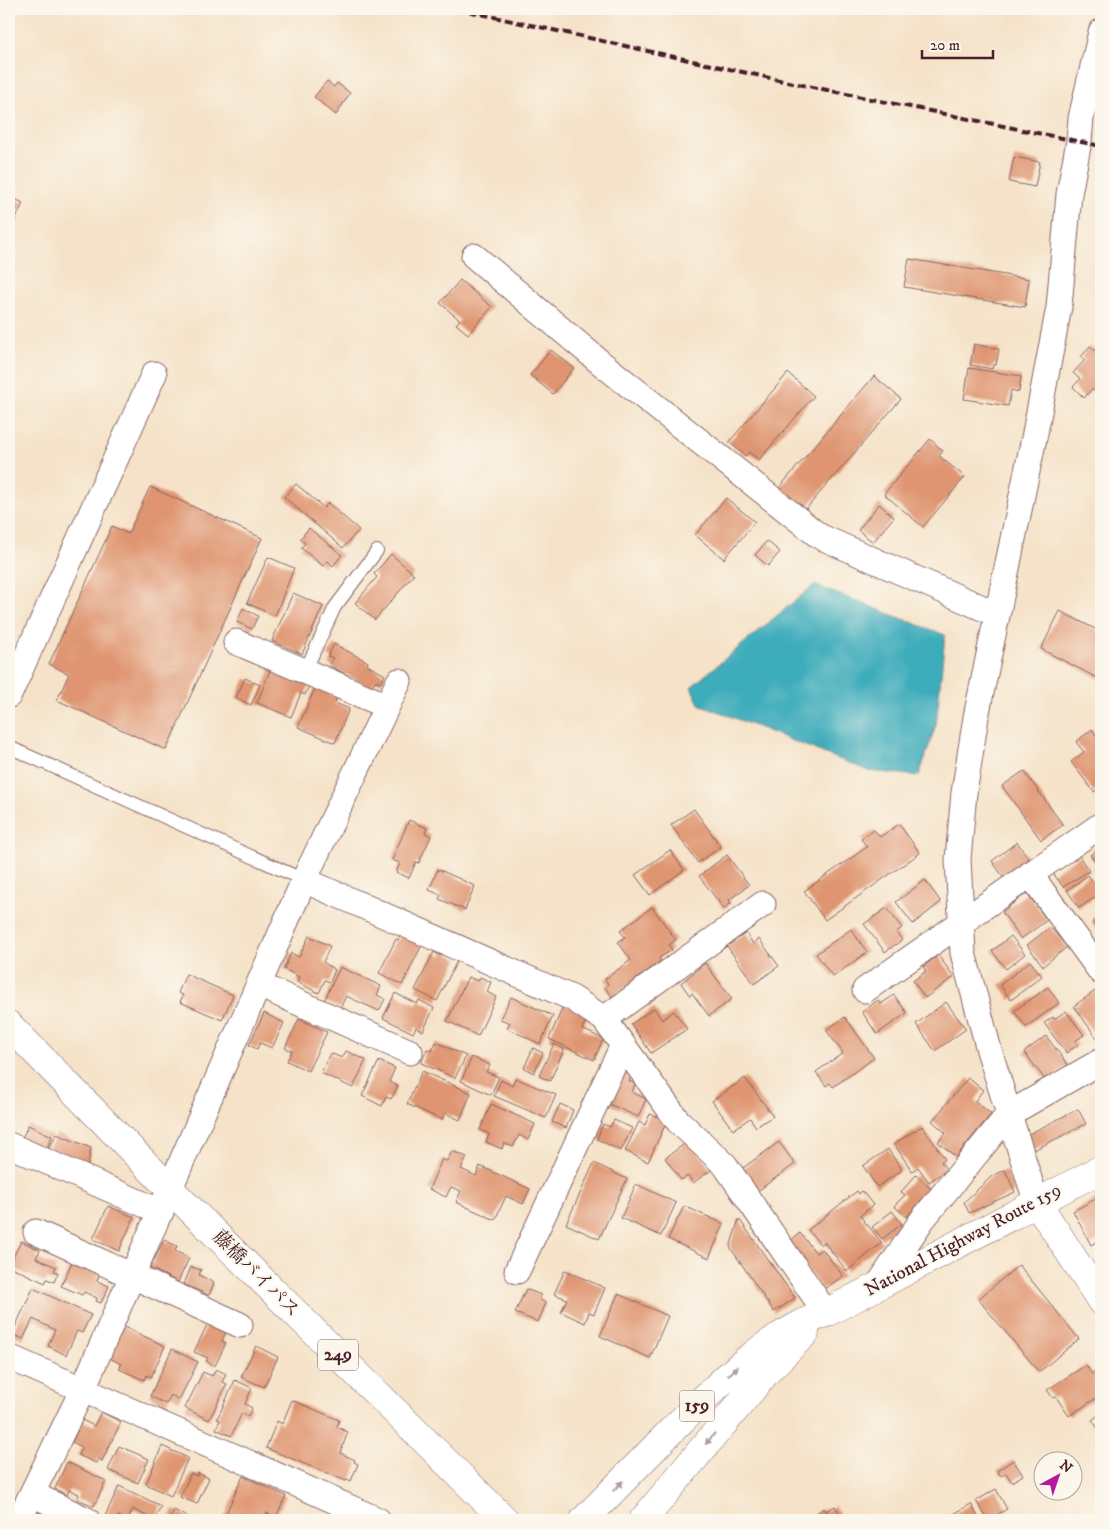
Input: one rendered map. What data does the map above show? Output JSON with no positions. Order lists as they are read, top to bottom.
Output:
{
  "streets": {
    "main road": [
      "National Highway Route 159",
      "藤橋バイパス",
      "249",
      "159"
    ]
  },
  "scale_bar": "20 m",
  "north": "top right"
}
